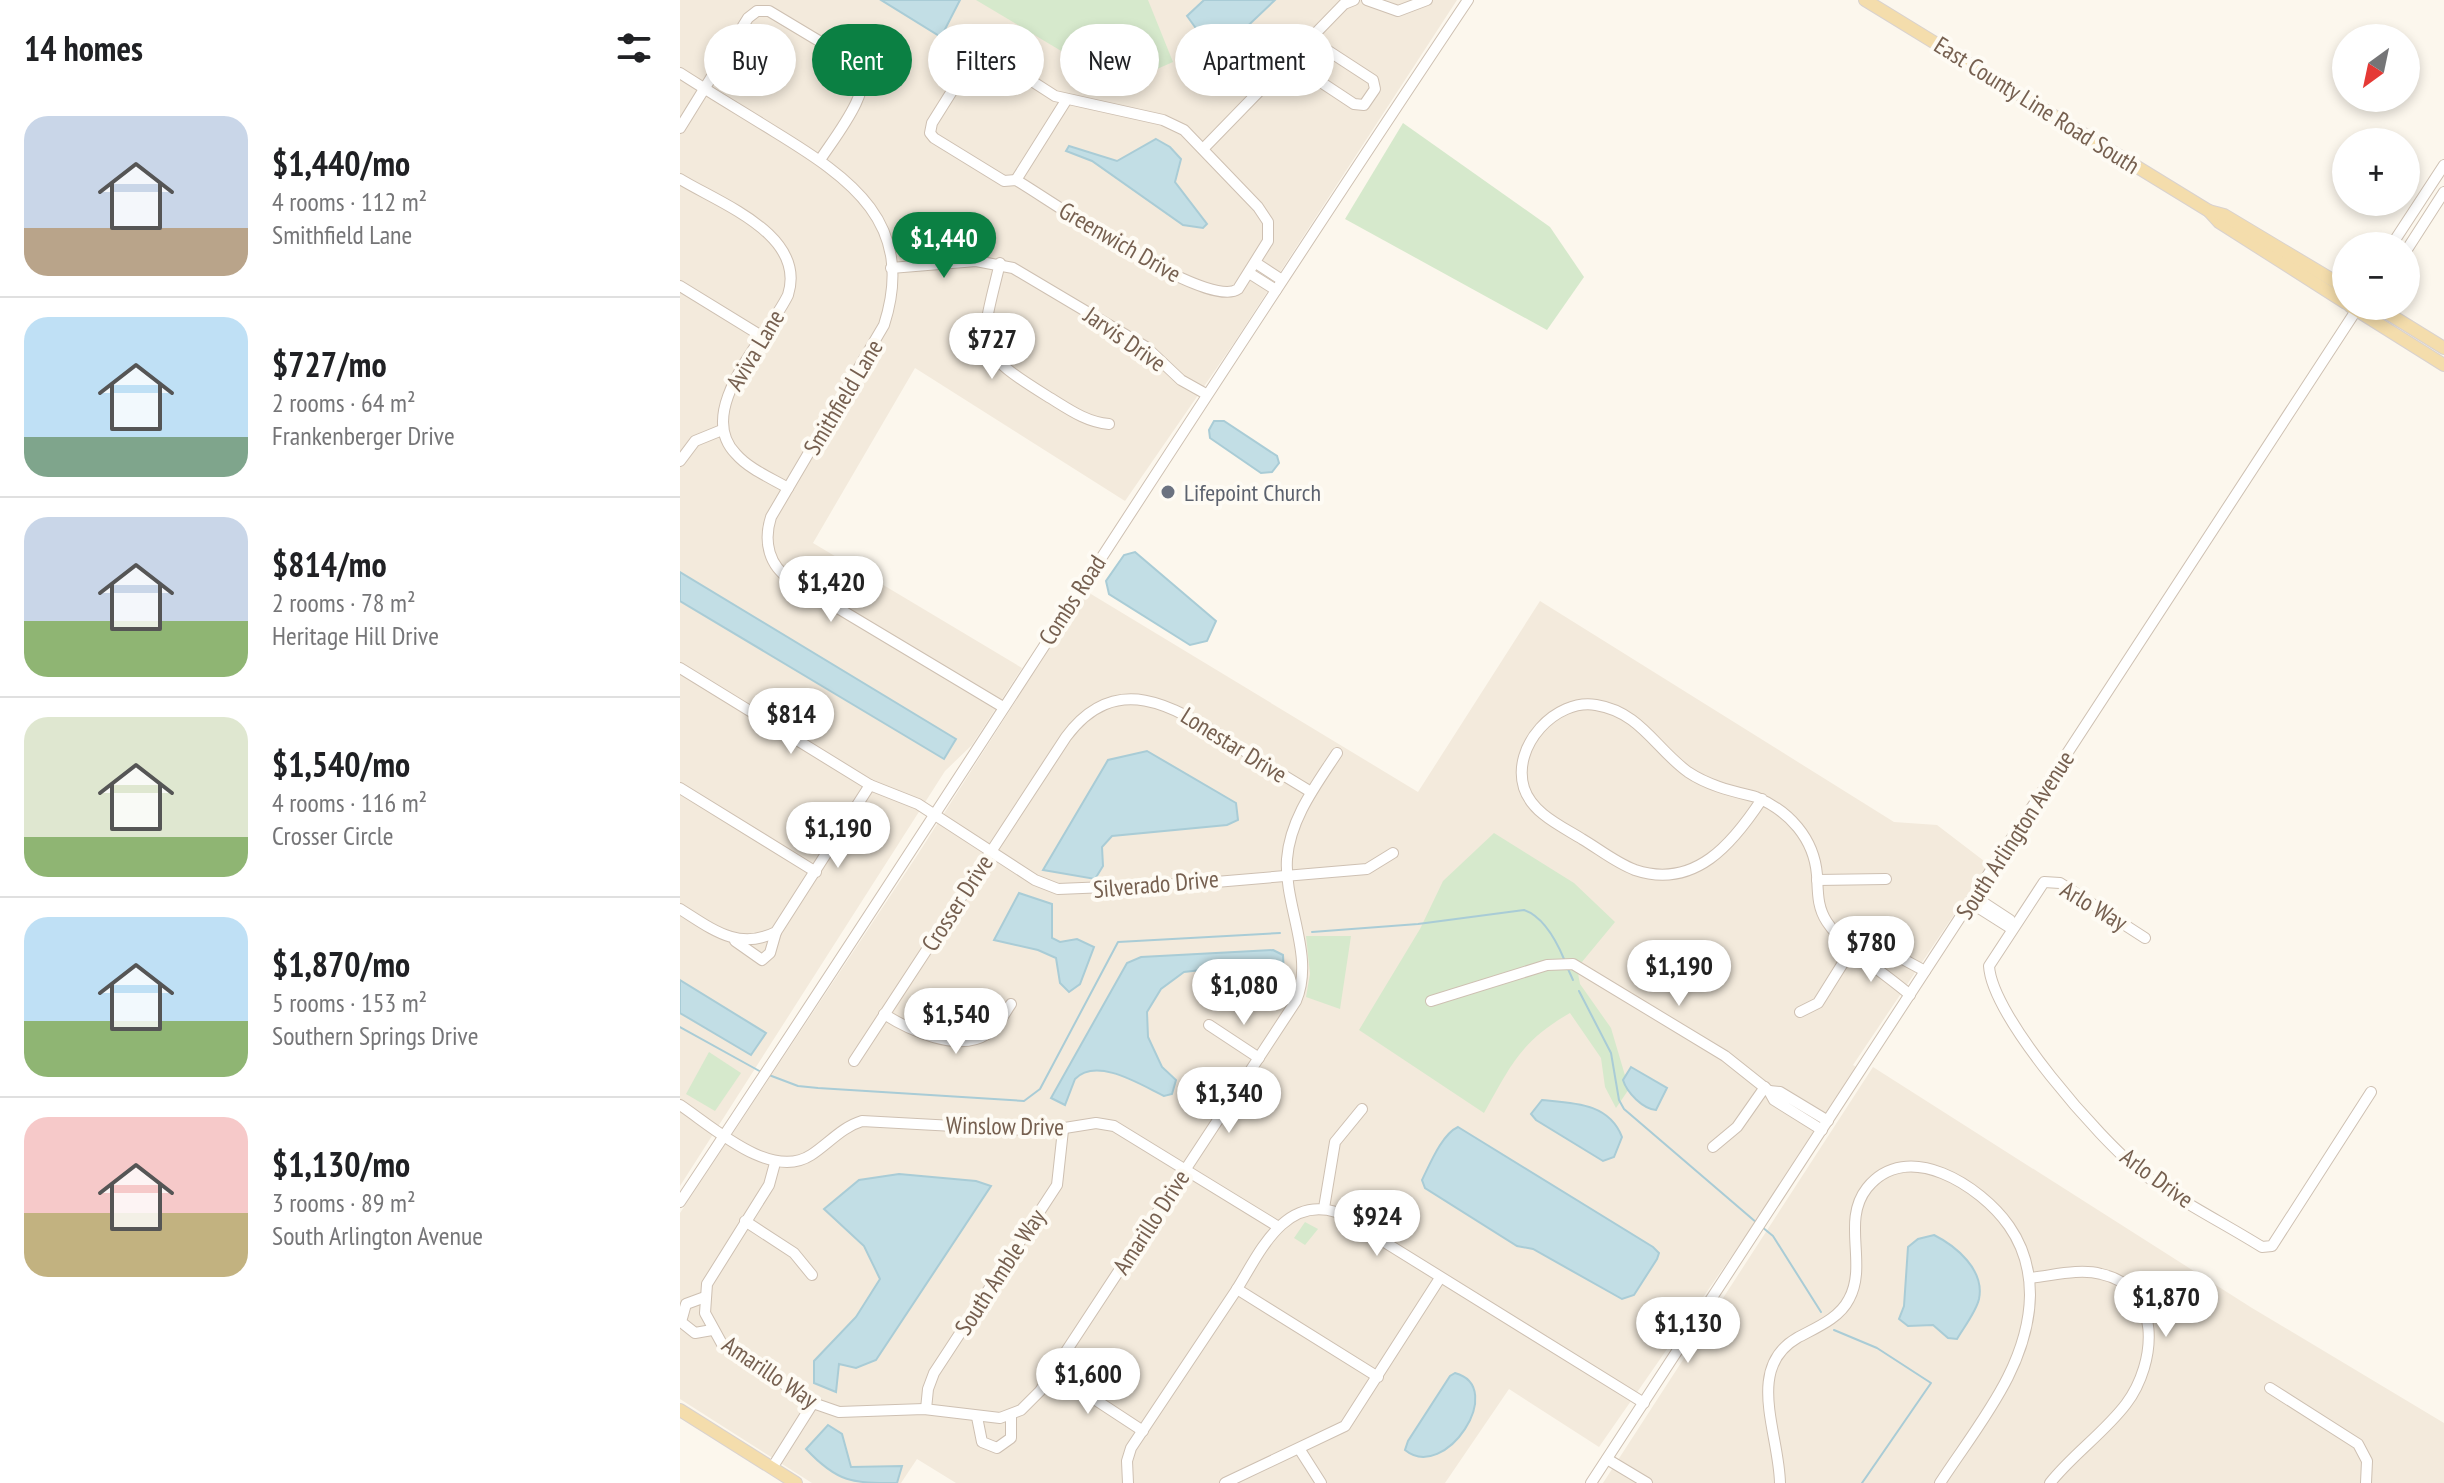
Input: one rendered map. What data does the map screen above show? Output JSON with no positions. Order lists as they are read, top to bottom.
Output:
{
  "streets": {
    "main road": ["East County Line Road South"],
    "street": [
      "Greenwich Drive",
      "Jarvis Drive",
      "Aviva Lane",
      "Smithfield Lane",
      "Combs Road",
      "Lonestar Drive",
      "South Arlington Avenue",
      "Silverado Drive",
      "Crosser Drive",
      "Arlo Way",
      "Winslow Drive",
      "Arlo Drive",
      "Amarillo Drive",
      "South Amble Way",
      "Amarillo Way"
    ]
  },
  "crossings": [
    ["Jarvis Drive", "Combs Road"],
    ["Smithfield Lane", "Combs Road"],
    ["Combs Road", "Silverado Drive"],
    ["Lonestar Drive", "Crosser Drive"],
    ["Lonestar Drive", "Amarillo Drive"],
    ["Silverado Drive", "Crosser Drive"],
    ["Silverado Drive", "Amarillo Drive"],
    ["Arlo Way", "Arlo Drive"],
    ["Winslow Drive", "Amarillo Drive"],
    ["Winslow Drive", "South Amble Way"],
    ["Amarillo Drive", "Amarillo Way"],
    ["South Amble Way", "Amarillo Way"]
  ],
  "places": ["Lifepoint Church"],
  "north": "bottom left",
  "page": {
    "heading": "14 homes",
    "map_buttons": ["+", "−"],
    "chip": [
      "Buy",
      "Rent",
      "Filters",
      "New",
      "Apartment"
    ],
    "list": [
      {
        "name": "$1,440/mo",
        "note": "4 rooms · 112 m² · Smithfield Lane"
      },
      {
        "name": "$727/mo",
        "note": "2 rooms · 64 m² · Frankenberger Drive"
      },
      {
        "name": "$814/mo",
        "note": "2 rooms · 78 m² · Heritage Hill Drive"
      },
      {
        "name": "$1,540/mo",
        "note": "4 rooms · 116 m² · Crosser Circle"
      },
      {
        "name": "$1,870/mo",
        "note": "5 rooms · 153 m² · Southern Springs Drive"
      },
      {
        "name": "$1,130/mo",
        "note": "3 rooms · 89 m² · South Arlington Avenue"
      }
    ],
    "price": [
      "$1,440",
      "$727",
      "$1,420",
      "$814",
      "$1,190",
      "$780",
      "$1,190",
      "$1,080",
      "$1,540",
      "$1,340",
      "$924",
      "$1,870",
      "$1,130",
      "$1,600"
    ]
  }
}
